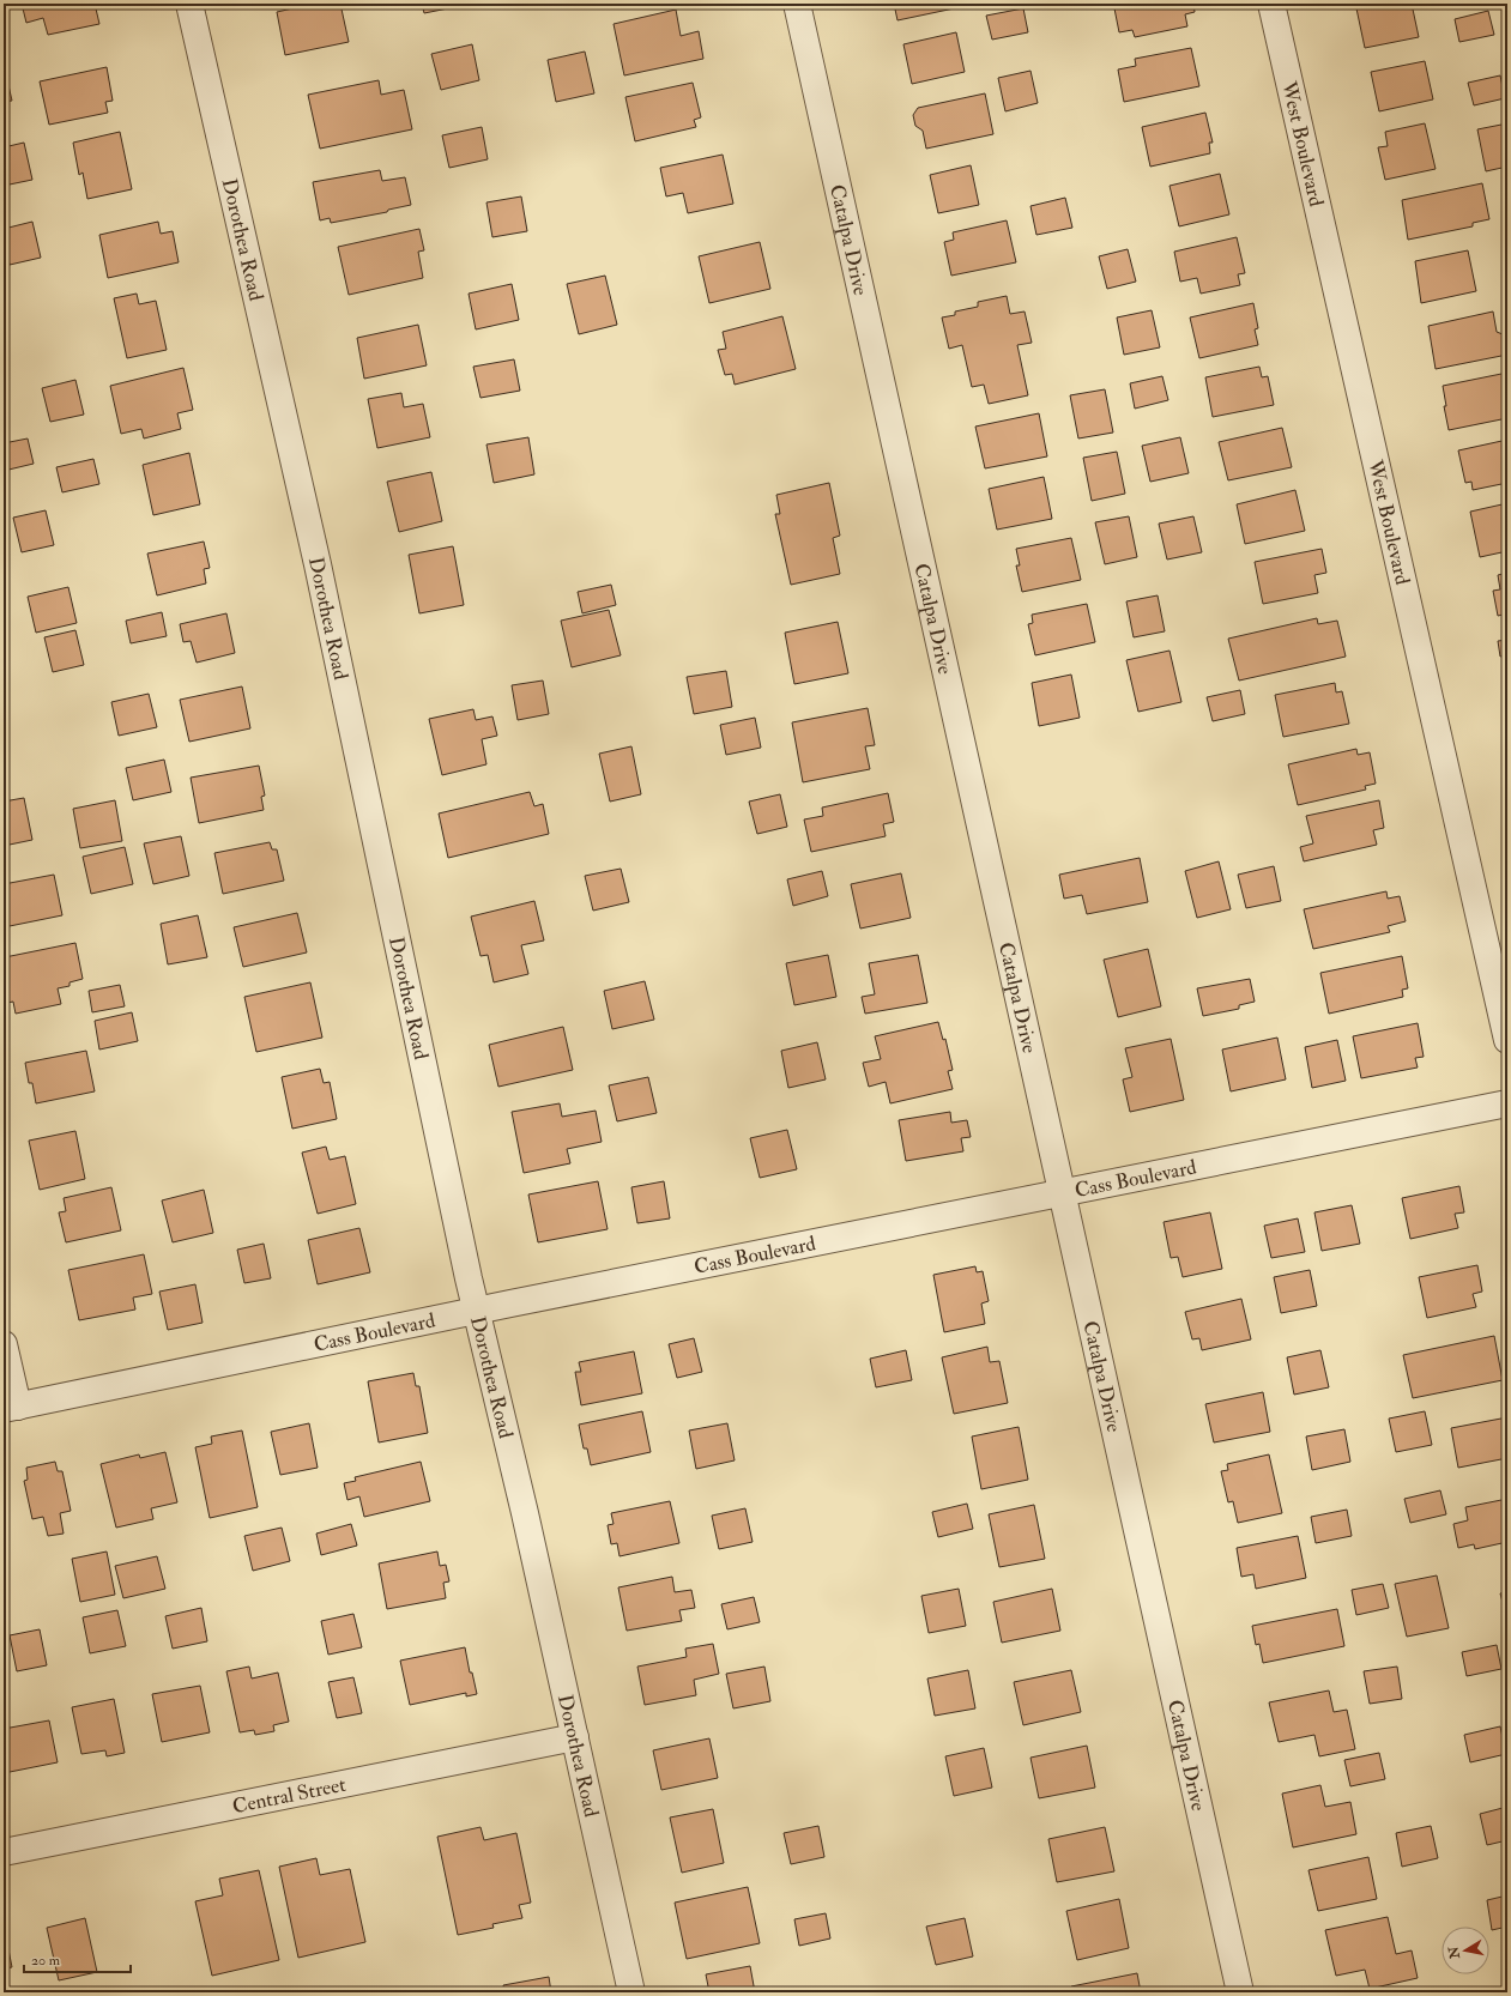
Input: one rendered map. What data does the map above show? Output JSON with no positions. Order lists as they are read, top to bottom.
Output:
{
  "streets": {
    "street": [
      "West Boulevard",
      "Dorothea Road",
      "Catalpa Drive",
      "Cass Boulevard",
      "Central Street"
    ]
  },
  "crossings": [
    ["Dorothea Road", "Cass Boulevard"],
    ["Dorothea Road", "Central Street"],
    ["Catalpa Drive", "Cass Boulevard"]
  ],
  "scale_bar": "20 m",
  "north": "left"
}
